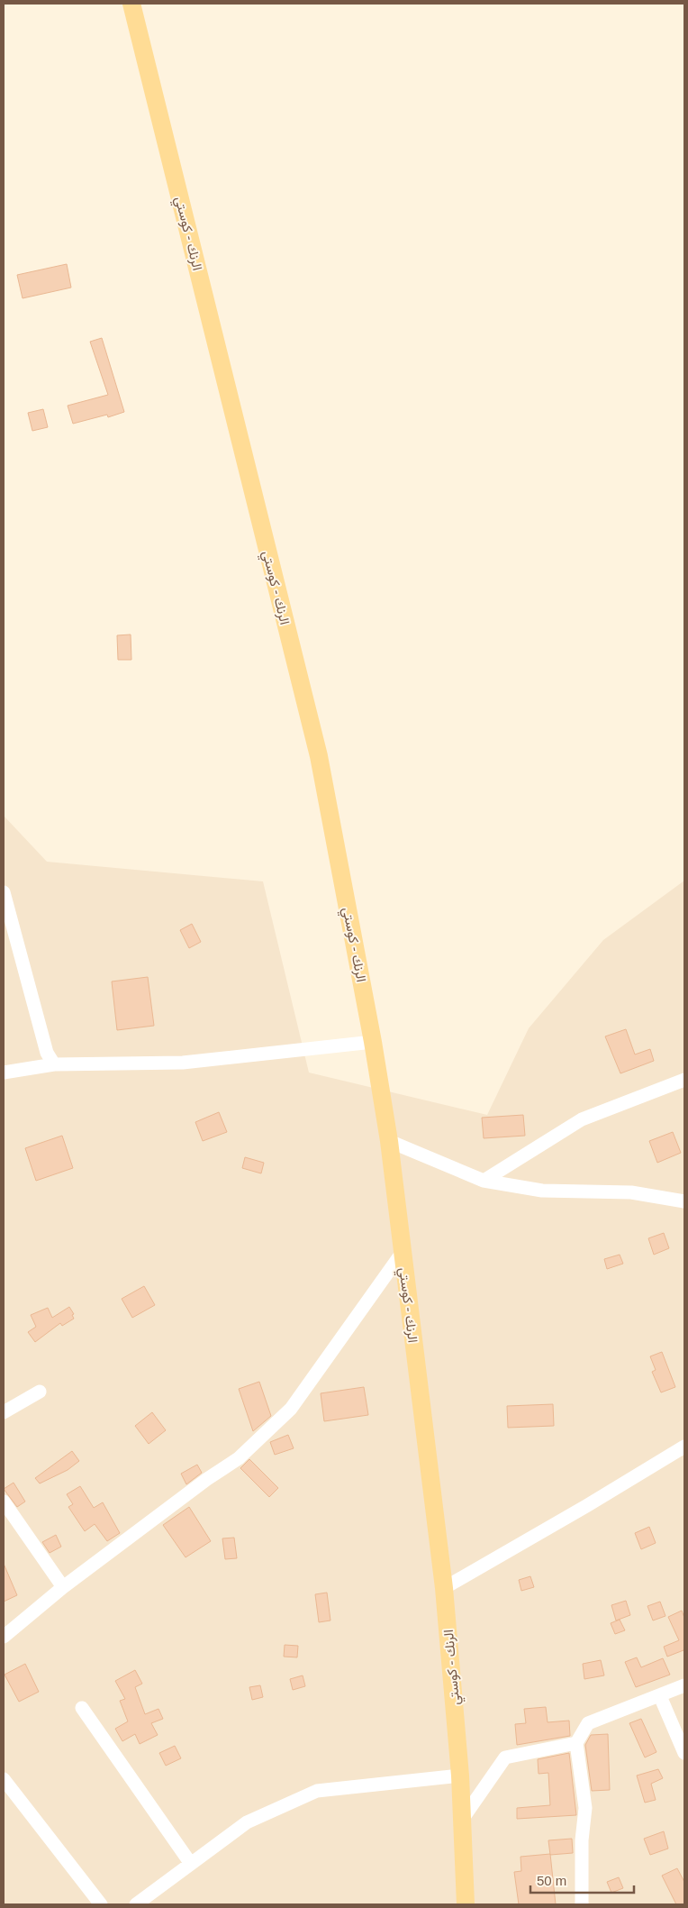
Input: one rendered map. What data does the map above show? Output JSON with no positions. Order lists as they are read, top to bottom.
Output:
{
  "streets": {
    "main road": ["الرنك - كوستي"]
  },
  "scale_bar": "50 m"
}
